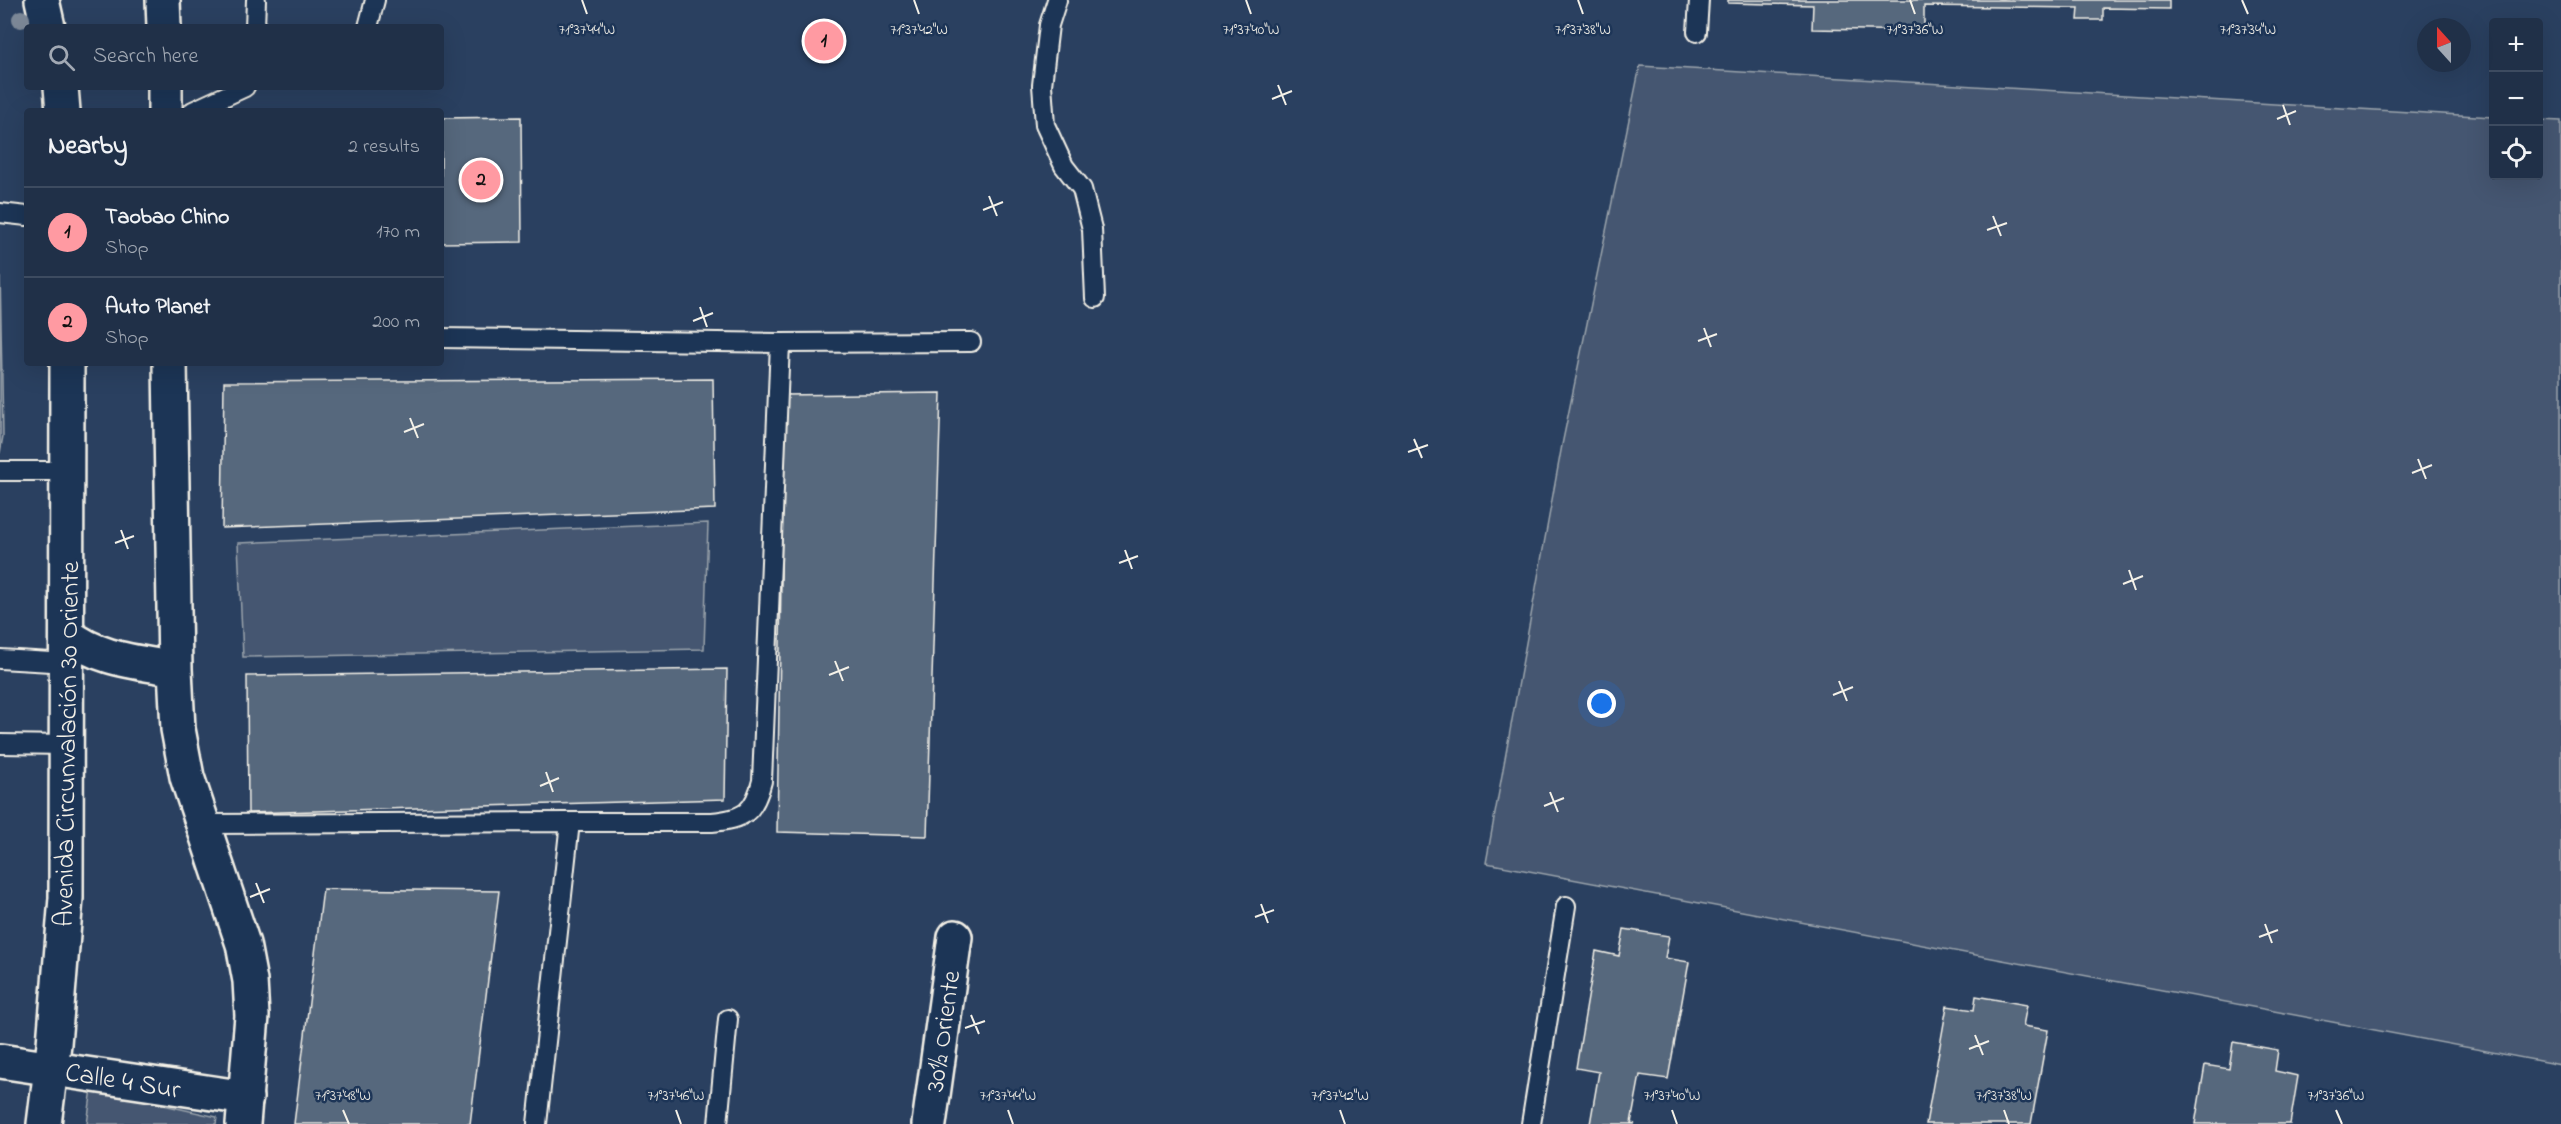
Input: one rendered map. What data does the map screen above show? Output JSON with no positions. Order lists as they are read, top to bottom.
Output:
{
  "streets": {
    "main road": ["Avenida Circunvalación 30 Oriente", "30½ Oriente", "Calle 4 Sur"]
  },
  "crossings": [
    ["Avenida Circunvalación 30 Oriente", "Calle 4 Sur"]
  ],
  "north": "top",
  "page": {
    "map_buttons": ["+", "−"],
    "pins": ["1", "2"],
    "search": "Search here",
    "heading": ["Nearby", "2 results"],
    "list": [
      {
        "mark": "1",
        "name": "Taobao Chino",
        "note": "Shop",
        "value": "170 m"
      },
      {
        "mark": "2",
        "name": "Auto Planet",
        "note": "Shop",
        "value": "200 m"
      }
    ]
  },
  "coordinates": [
    "71°37'44\"W",
    "71°37'42\"W",
    "71°37'40\"W",
    "71°37'38\"W",
    "71°37'36\"W",
    "71°37'34\"W",
    "71°37'48\"W",
    "71°37'46\"W"
  ]
}
